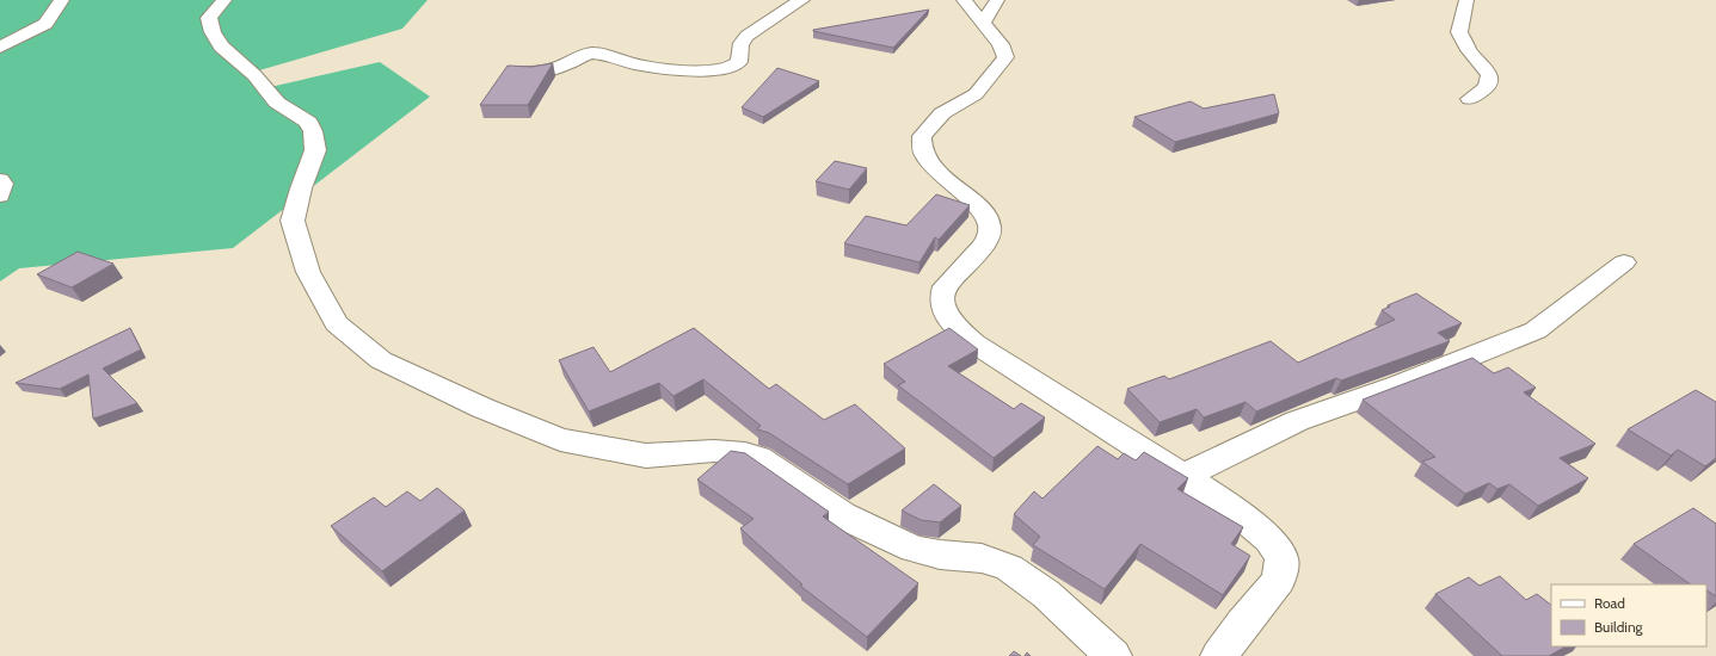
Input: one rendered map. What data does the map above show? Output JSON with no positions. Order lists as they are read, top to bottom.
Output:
{
  "legend": ["Road", "Building"]
}
